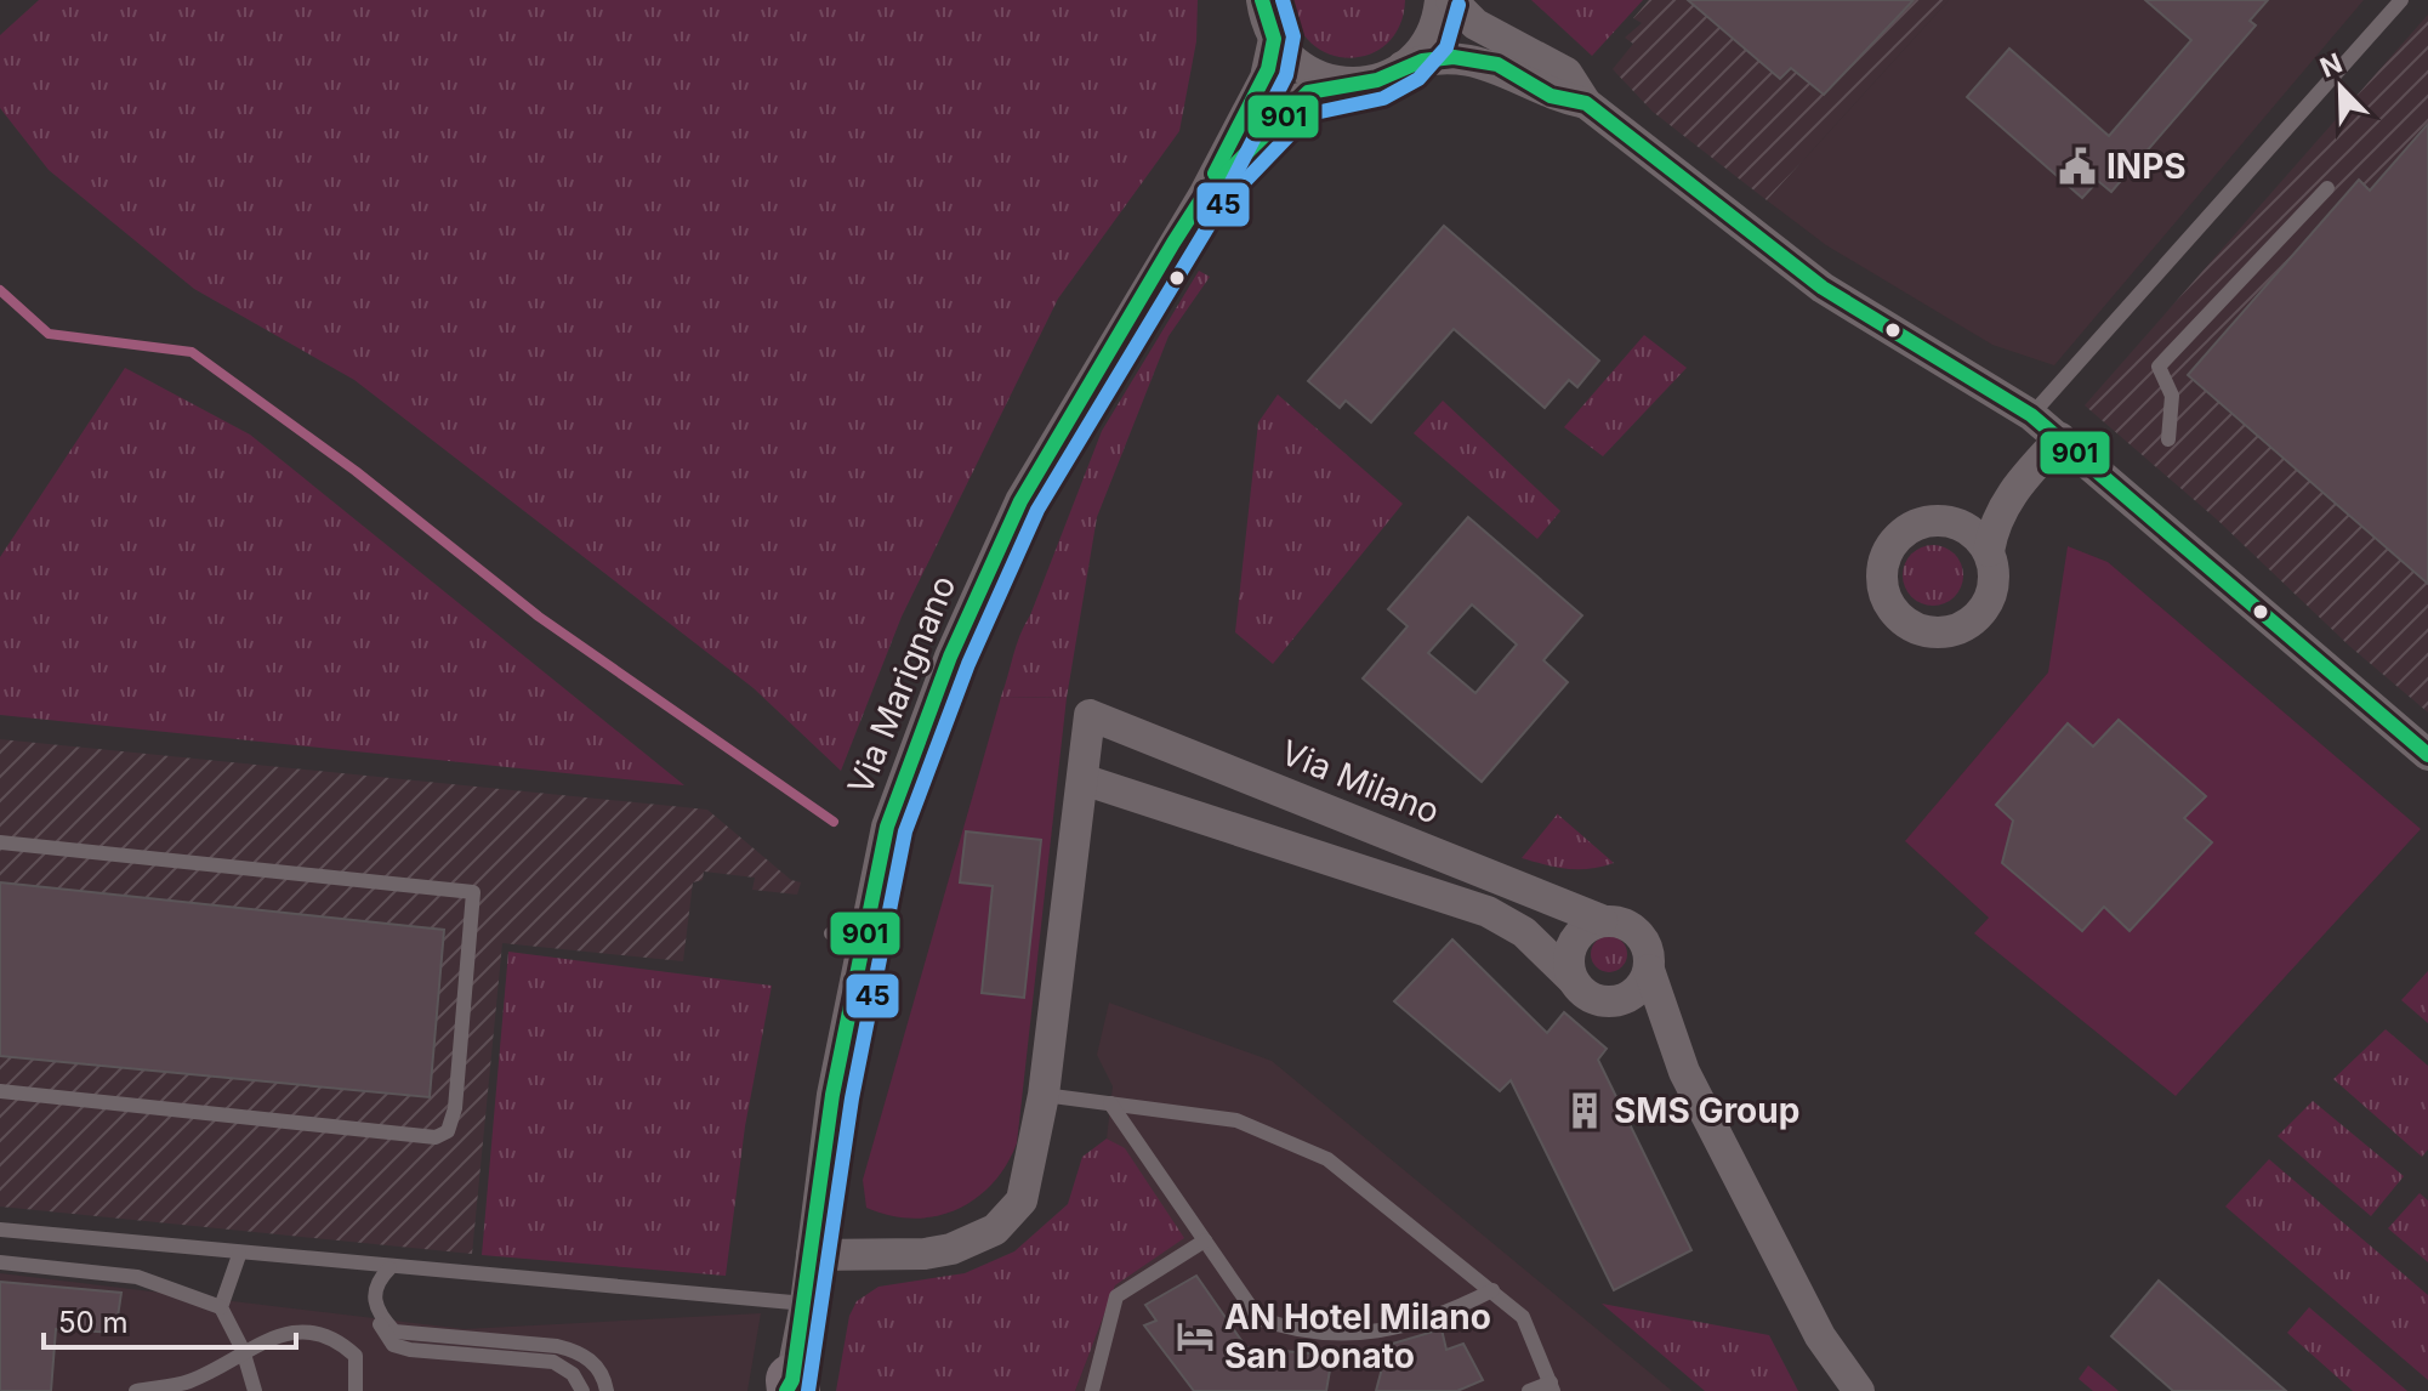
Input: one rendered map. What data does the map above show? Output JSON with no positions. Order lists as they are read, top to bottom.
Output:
{
  "streets": {
    "street": ["Via Marignano", "Via Milano"]
  },
  "places": {
    "public building": ["INPS"],
    "building": ["SMS Group"],
    "hotel": ["AN Hotel Milano San Donato"]
  },
  "lines": ["transit line 901", "transit line 45"],
  "scale_bar": "50 m",
  "north": "top left"
}
